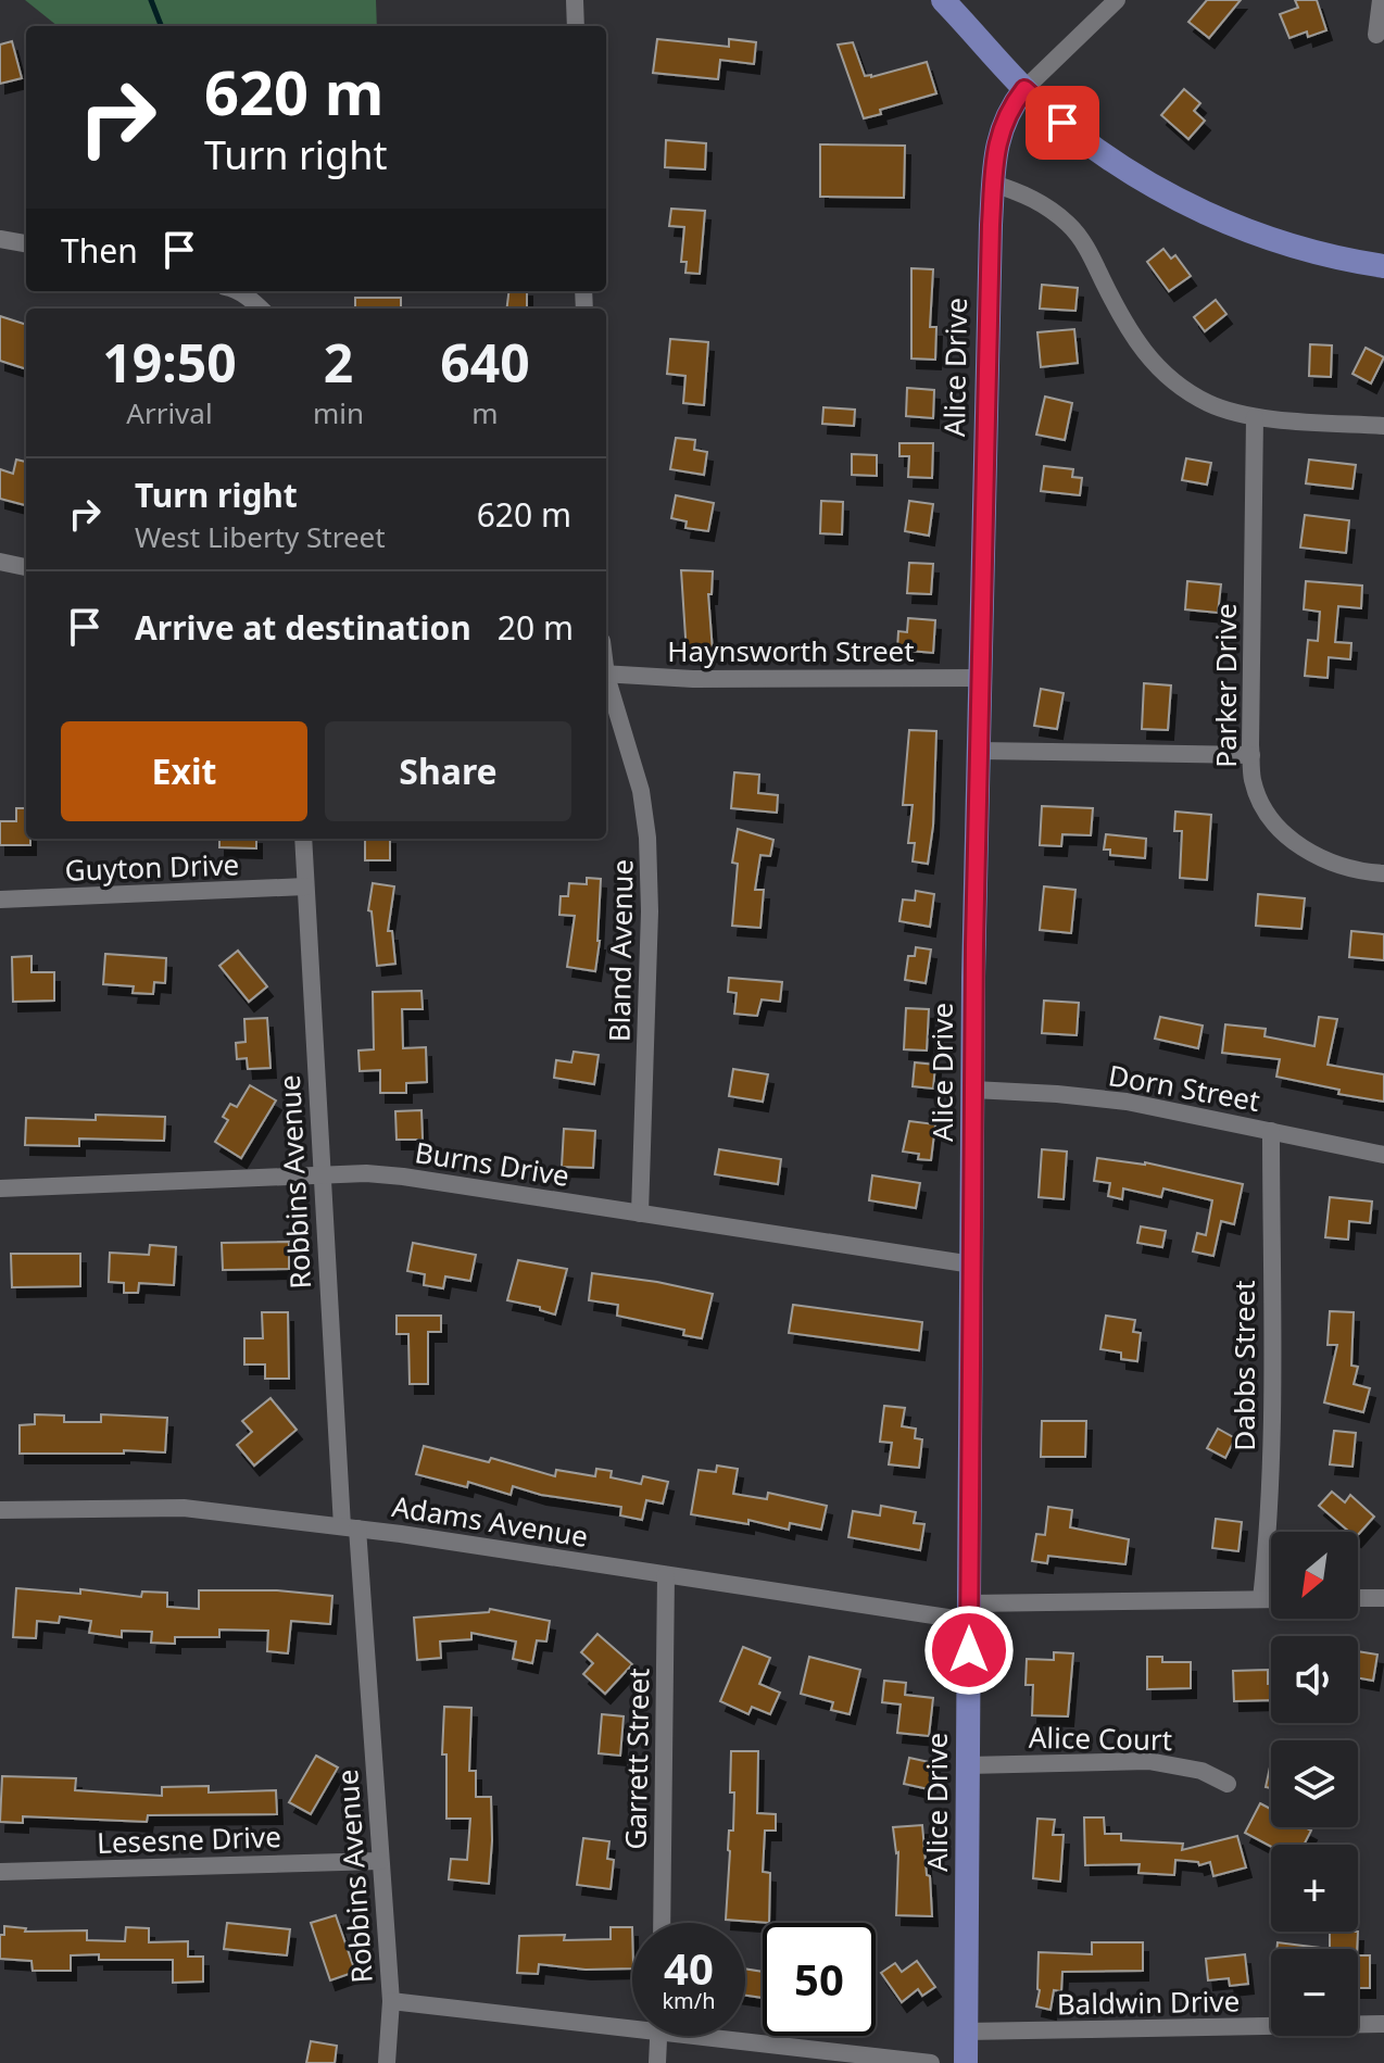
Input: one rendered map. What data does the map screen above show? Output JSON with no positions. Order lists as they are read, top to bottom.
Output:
{
  "streets": {
    "main road": ["Alice Drive"],
    "street": [
      "Haynsworth Street",
      "Parker Drive",
      "Guyton Drive",
      "Bland Avenue",
      "Dorn Street",
      "Burns Drive",
      "Robbins Avenue",
      "Dabbs Street",
      "Adams Avenue",
      "Alice Court",
      "Garrett Street",
      "Lesesne Drive",
      "Baldwin Drive"
    ]
  },
  "crossings": [
    ["Alice Drive", "Haynsworth Street"],
    ["Alice Drive", "Dorn Street"],
    ["Alice Drive", "Burns Drive"],
    ["Alice Drive", "Adams Avenue"],
    ["Alice Drive", "Alice Court"],
    ["Alice Drive", "Baldwin Drive"],
    ["Guyton Drive", "Robbins Avenue"],
    ["Bland Avenue", "Burns Drive"],
    ["Dorn Street", "Dabbs Street"],
    ["Burns Drive", "Robbins Avenue"],
    ["Robbins Avenue", "Adams Avenue"],
    ["Robbins Avenue", "Lesesne Drive"],
    ["Dabbs Street", "Adams Avenue"],
    ["Adams Avenue", "Garrett Street"]
  ],
  "north": "bottom left",
  "page": {
    "turn": ["620 m", "Turn right"],
    "then": "Then",
    "eta": [
      "19:50",
      "Arrival",
      "2",
      "min",
      "640",
      "m"
    ],
    "list": [
      {
        "name": "Turn right",
        "note": "West Liberty Street",
        "value": "620 m"
      },
      {
        "name": "Arrive at destination",
        "value": "20 m"
      }
    ],
    "buttons": ["Exit", "Share"],
    "map_buttons": ["+", "−"],
    "speed": "40 km/h",
    "limit": "50"
  }
}
